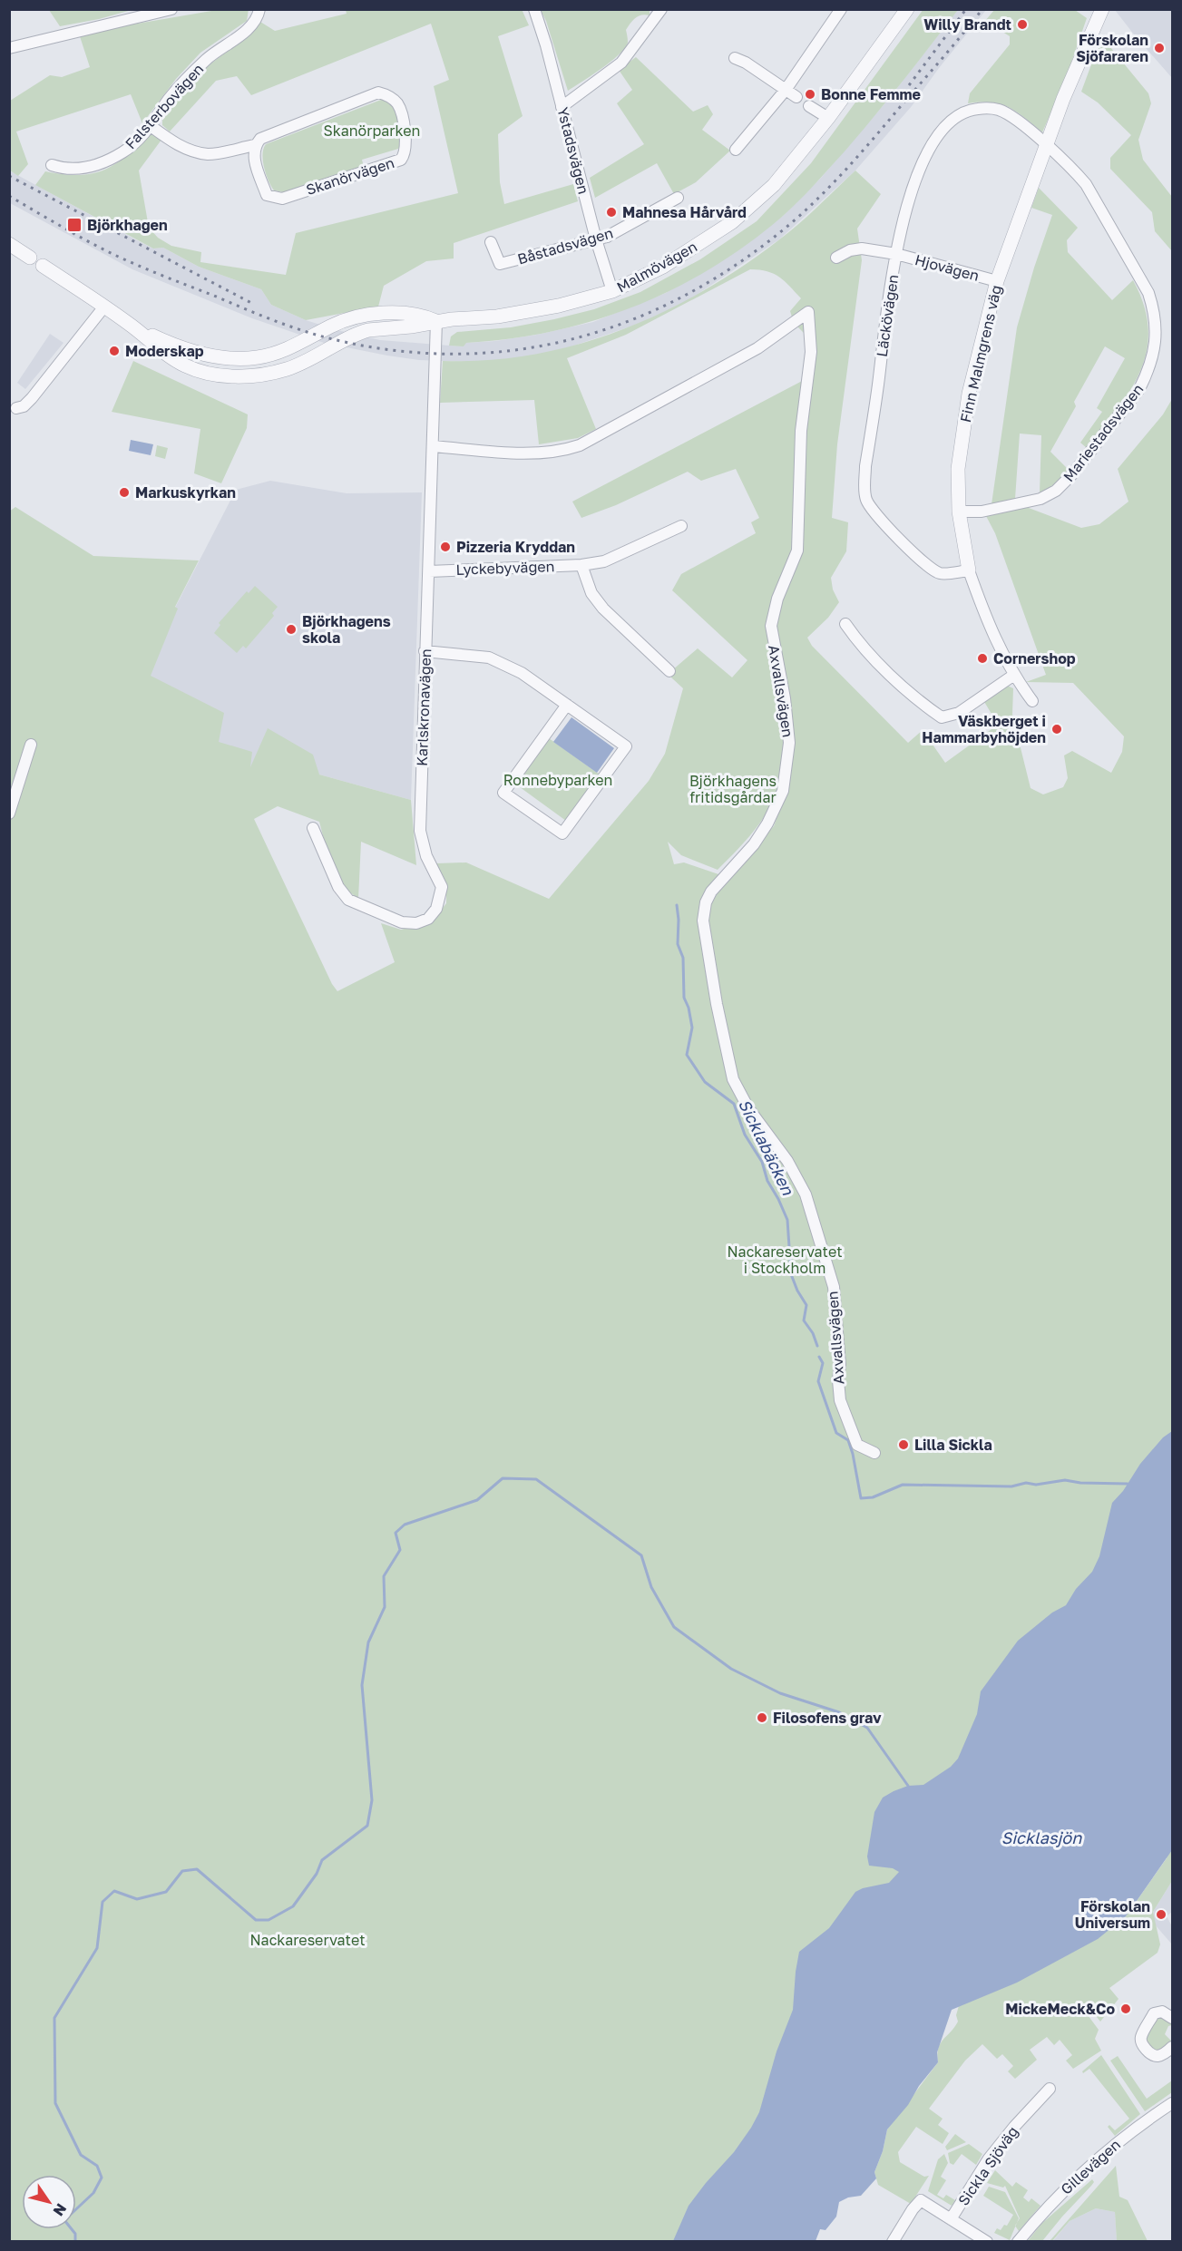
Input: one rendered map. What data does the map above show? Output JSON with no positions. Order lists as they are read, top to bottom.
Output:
{
  "streets": {
    "street": [
      "Falsterbovägen",
      "Ystadsvägen",
      "Skanörvägen",
      "Båstadsvägen",
      "Malmövägen",
      "Hjovägen",
      "Läckövägen",
      "Finn Malmgrens väg",
      "Mariestadsvägen",
      "Lyckebyvägen",
      "Axvallsvägen",
      "Karlskronavägen",
      "Sickla Sjöväg",
      "Gillevägen"
    ]
  },
  "crossings": [
    ["Falsterbovägen", "Skanörvägen"],
    ["Ystadsvägen", "Båstadsvägen"],
    ["Ystadsvägen", "Malmövägen"],
    ["Malmövägen", "Karlskronavägen"],
    ["Hjovägen", "Läckövägen"],
    ["Hjovägen", "Finn Malmgrens väg"],
    ["Läckövägen", "Finn Malmgrens väg"],
    ["Läckövägen", "Mariestadsvägen"],
    ["Finn Malmgrens väg", "Mariestadsvägen"],
    ["Lyckebyvägen", "Karlskronavägen"],
    ["Axvallsvägen", "Karlskronavägen"]
  ],
  "water": ["Sicklabäcken", "Sicklasjön"],
  "parks": [
    "Skanörparken",
    "Ronnebyparken",
    "Björkhagens fritidsgårdar",
    "Nackareservatet i Stockholm",
    "Nackareservatet"
  ],
  "places": {
    "other": [
      "Willy Brandt",
      "Förskolan Sjöfararen",
      "Bonne Femme",
      "Mahnesa Hårvård",
      "Moderskap",
      "Markuskyrkan",
      "Pizzeria Kryddan",
      "Björkhagens skola",
      "Cornershop",
      "Väskberget i Hammarbyhöjden",
      "Lilla Sickla",
      "Filosofens grav",
      "Förskolan Universum",
      "MickeMeck&Co"
    ],
    "transit": ["Björkhagen"]
  },
  "north": "bottom right"
}
